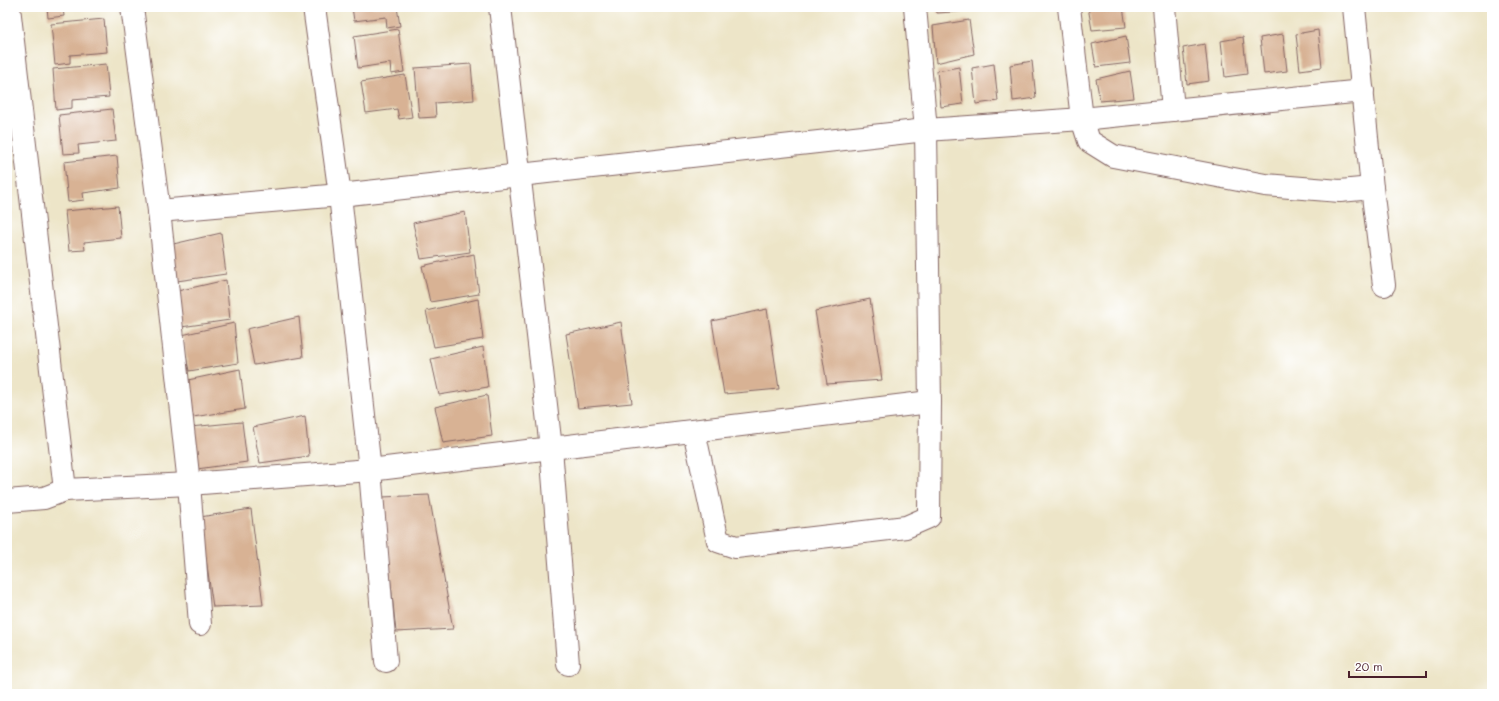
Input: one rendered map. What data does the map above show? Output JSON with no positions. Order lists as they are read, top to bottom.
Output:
{
  "scale_bar": "20 m"
}
